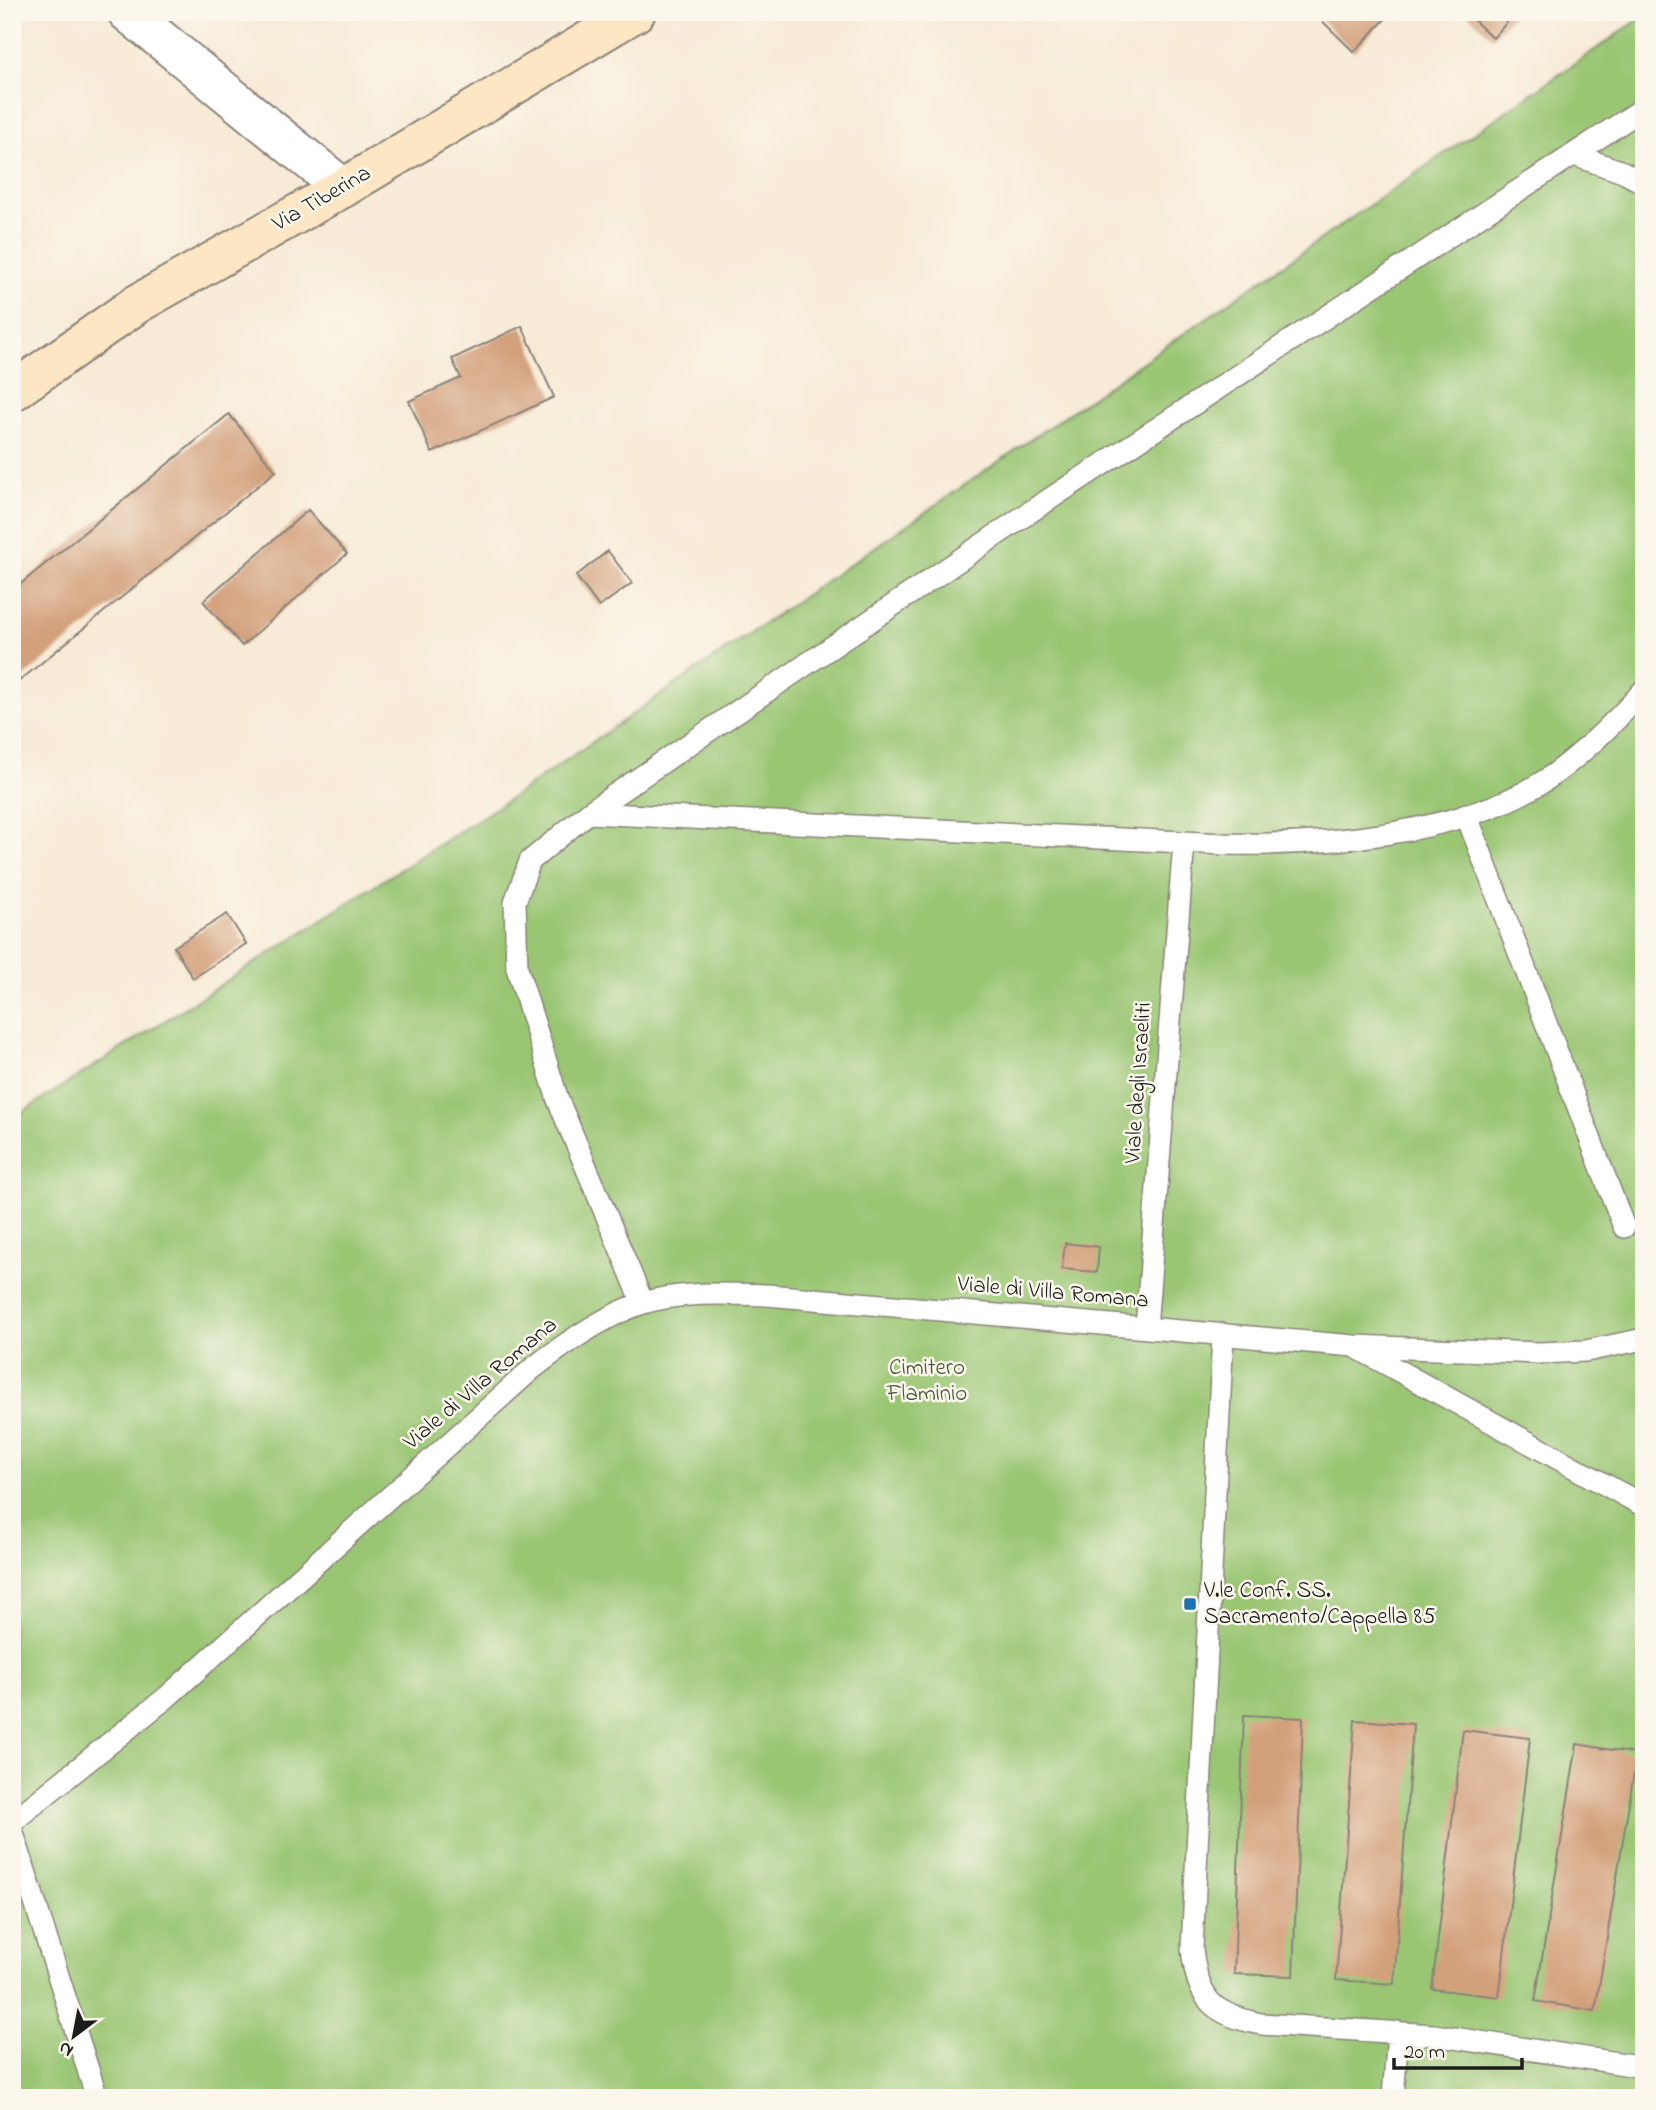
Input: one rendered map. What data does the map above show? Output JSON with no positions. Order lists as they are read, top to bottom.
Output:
{
  "streets": {
    "main road": ["Via Tiberina"],
    "lane": ["Viale degli Israeliti", "Viale di Villa Romana"]
  },
  "crossings": [
    ["Viale degli Israeliti", "Viale di Villa Romana"]
  ],
  "parks": ["Cimitero Flaminio"],
  "places": {
    "transit": ["V.le Conf. SS. Sacramento/Cappella 85"]
  },
  "scale_bar": "20 m",
  "north": "bottom left"
}
